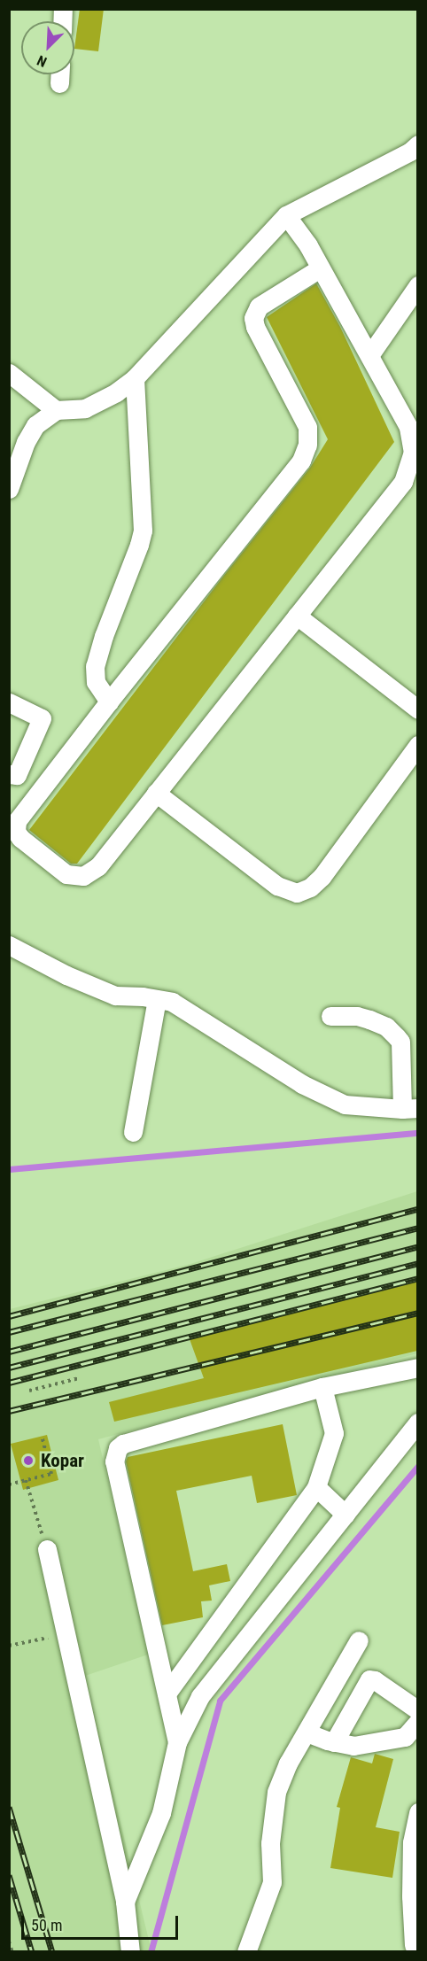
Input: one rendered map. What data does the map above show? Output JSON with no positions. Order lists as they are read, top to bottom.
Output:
{
  "places": ["Kopar"],
  "scale_bar": "50 m",
  "north": "bottom left"
}
